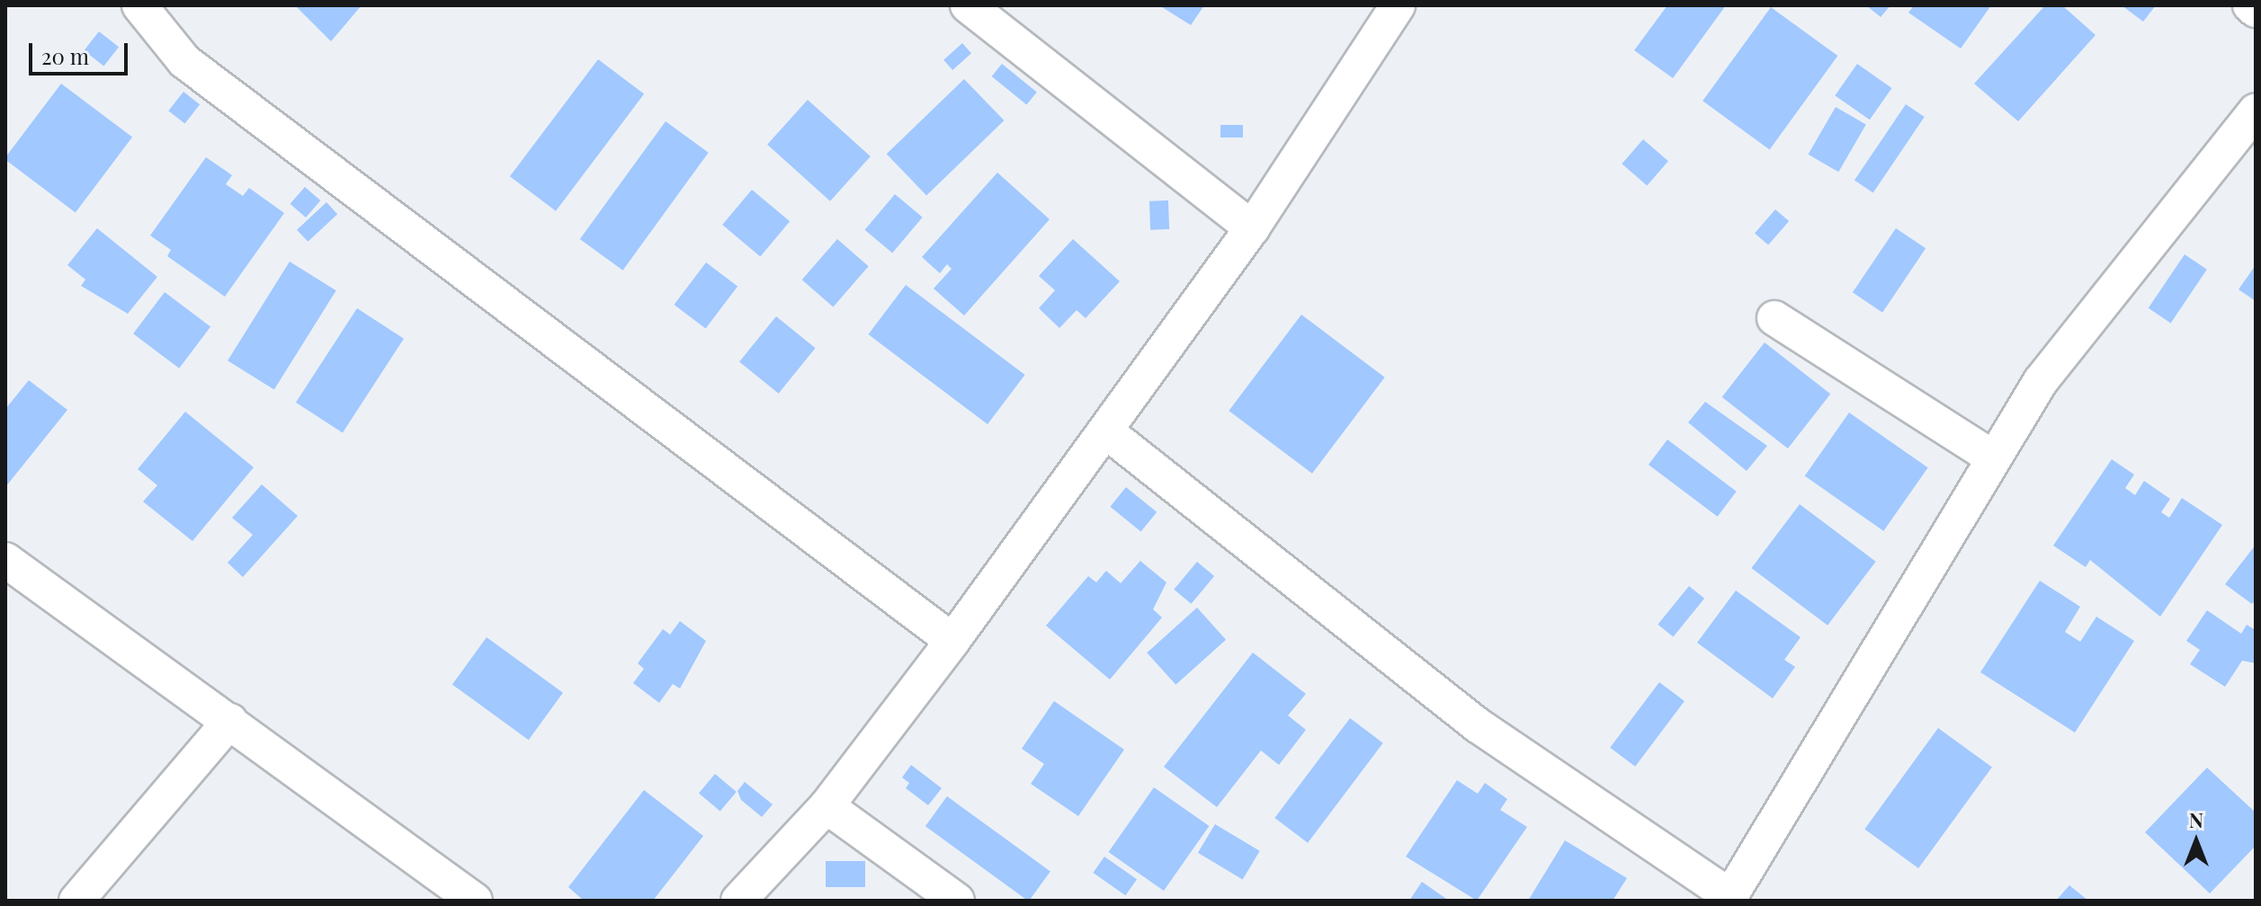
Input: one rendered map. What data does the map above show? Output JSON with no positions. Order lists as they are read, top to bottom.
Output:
{
  "scale_bar": "20 m",
  "north": "top"
}
